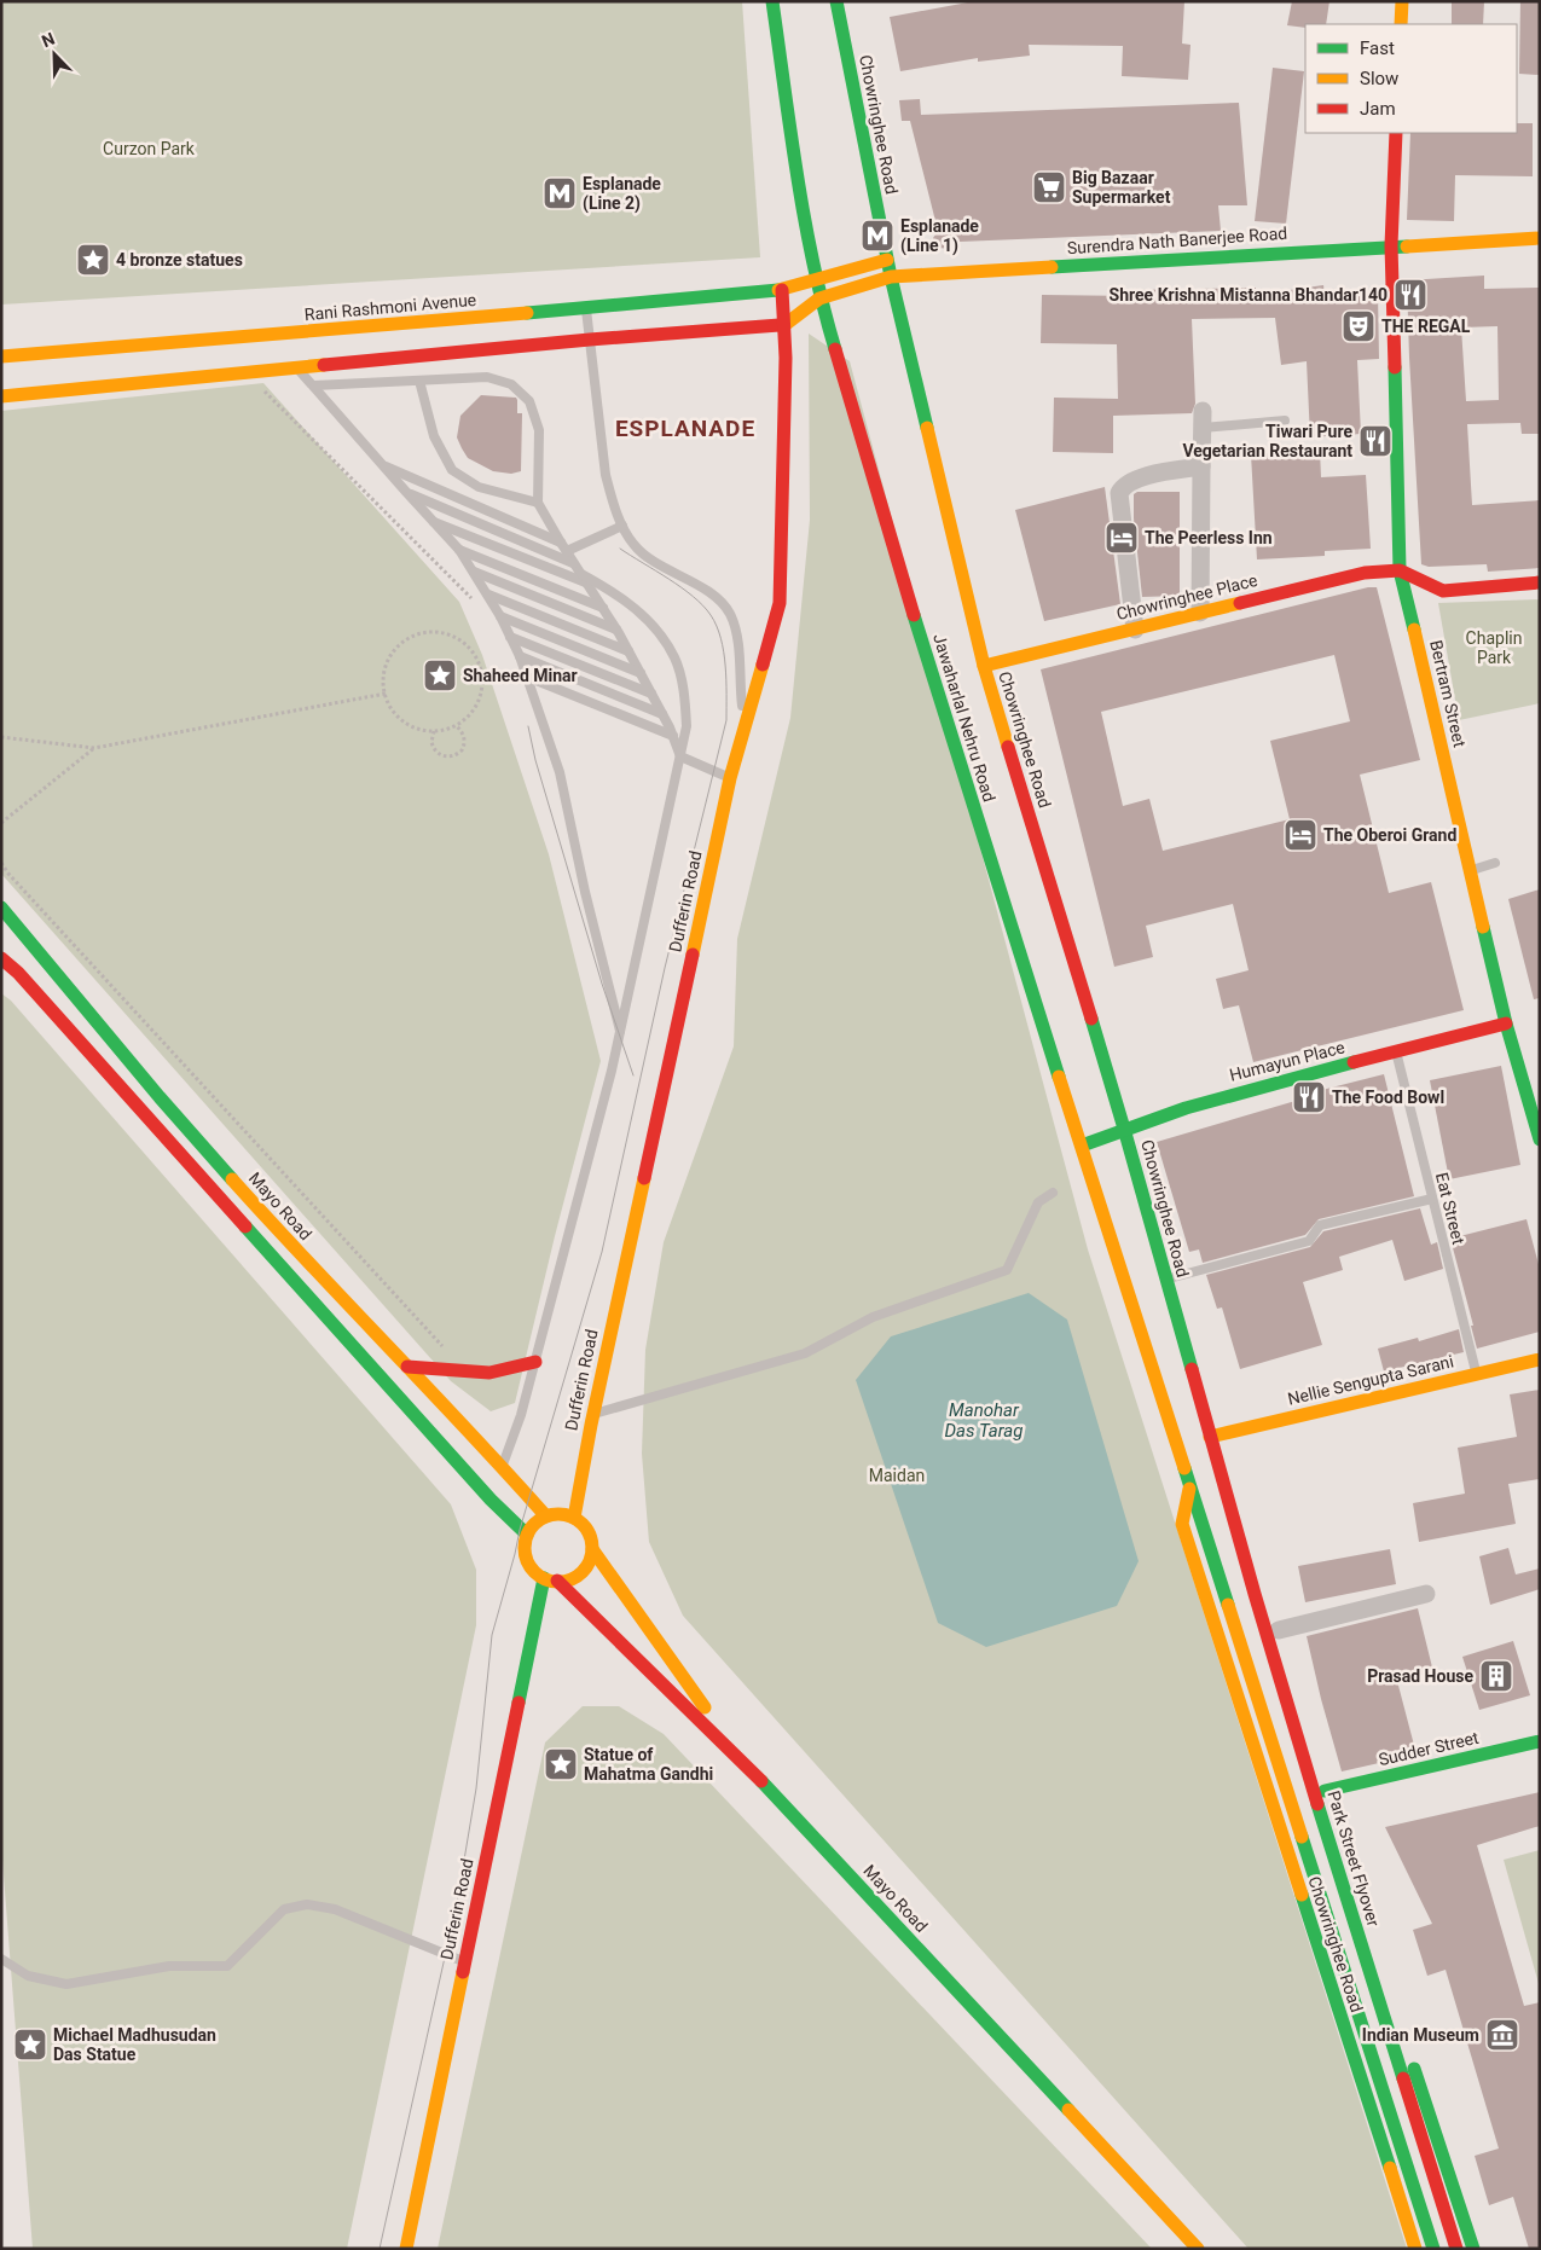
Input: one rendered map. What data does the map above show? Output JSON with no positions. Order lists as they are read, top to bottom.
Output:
{
  "streets": {
    "main road": [
      "Chowringhee Road",
      "Surendra Nath Banerjee Road",
      "Rani Rashmoni Avenue",
      "Chowringhee Place",
      "Bertram Street",
      "Jawaharlal Nehru Road",
      "Dufferin Road",
      "Humayun Place",
      "Mayo Road",
      "Nellie Sengupta Sarani",
      "Sudder Street",
      "Park Street Flyover"
    ],
    "lane": ["Eat Street"]
  },
  "crossings": [
    ["Chowringhee Road", "Surendra Nath Banerjee Road"],
    ["Chowringhee Road", "Rani Rashmoni Avenue"],
    ["Chowringhee Road", "Chowringhee Place"],
    ["Chowringhee Road", "Humayun Place"],
    ["Chowringhee Road", "Nellie Sengupta Sarani"],
    ["Chowringhee Road", "Park Street Flyover"],
    ["Surendra Nath Banerjee Road", "Bertram Street"],
    ["Surendra Nath Banerjee Road", "Jawaharlal Nehru Road"],
    ["Rani Rashmoni Avenue", "Dufferin Road"],
    ["Chowringhee Place", "Bertram Street"],
    ["Bertram Street", "Humayun Place"],
    ["Jawaharlal Nehru Road", "Humayun Place"],
    ["Dufferin Road", "Mayo Road"],
    ["Humayun Place", "Eat Street"],
    ["Eat Street", "Nellie Sengupta Sarani"]
  ],
  "districts": ["ESPLANADE"],
  "water": ["Manohar Das Tarag"],
  "parks": ["Curzon Park", "Chaplin Park", "Maidan"],
  "places": {
    "supermarket": ["Big Bazaar Supermarket"],
    "metro station": ["Esplanade (Line 2)", "Esplanade (Line 1)"],
    "place": [
      "4 bronze statues",
      "Shaheed Minar",
      "Statue of Mahatma Gandhi",
      "Michael Madhusudan Das Statue"
    ],
    "restaurant": ["Shree Krishna Mistanna Bhandar140", "Tiwari Pure Vegetarian Restaurant", "The Food Bowl"],
    "theatre": ["THE REGAL"],
    "hotel": ["The Peerless Inn", "The Oberoi Grand"],
    "building": ["Prasad House"],
    "museum": ["Indian Museum"]
  },
  "legend": ["Fast", "Slow", "Jam"],
  "north": "top left"
}
